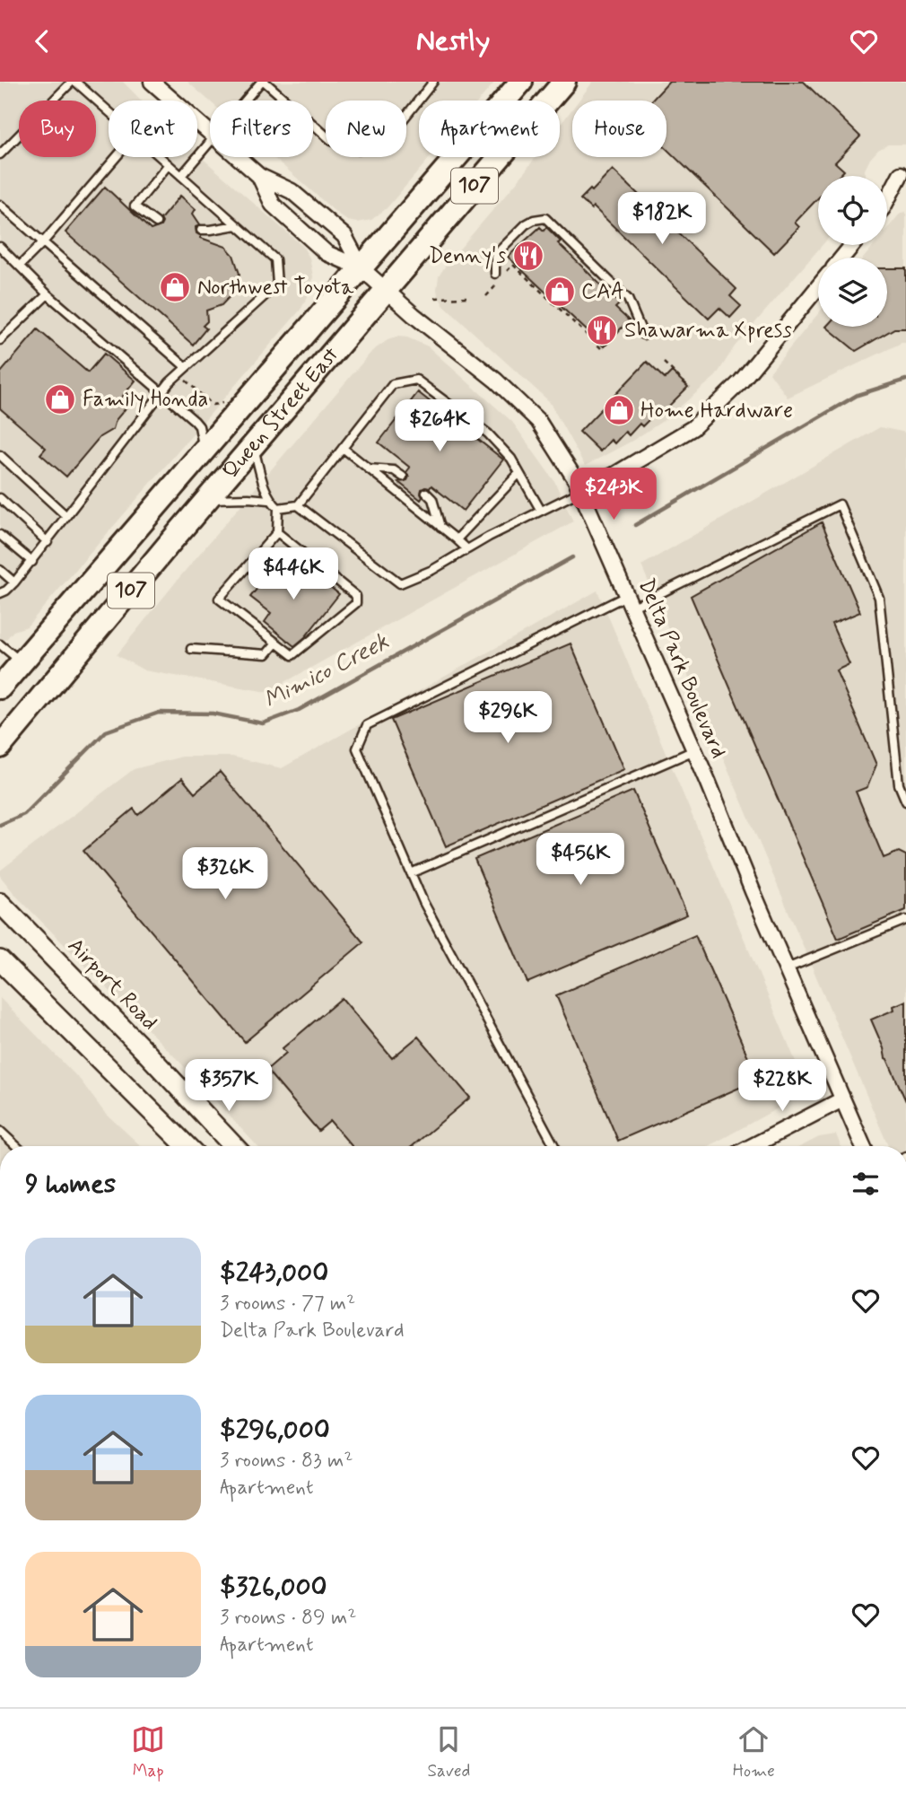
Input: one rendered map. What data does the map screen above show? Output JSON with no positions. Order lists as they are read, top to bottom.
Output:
{
  "streets": {
    "main road": ["107", "Queen Street East", "Airport Road"],
    "street": ["Delta Park Boulevard"]
  },
  "crossings": [
    ["Queen Street East", "Delta Park Boulevard"]
  ],
  "water": ["Mimico Creek"],
  "places": {
    "restaurant": ["Denny's", "Shawarma Xpress"],
    "shop": [
      "Northwest Toyota",
      "CAA",
      "Family Honda",
      "Home Hardware"
    ]
  },
  "page": {
    "header": "Nestly",
    "chip": [
      "Buy",
      "Rent",
      "Filters",
      "New",
      "Apartment",
      "House"
    ],
    "price": [
      "$182K",
      "$264K",
      "$243K",
      "$446K",
      "$296K",
      "$456K",
      "$326K",
      "$357K",
      "$228K"
    ],
    "heading": "9 homes",
    "list": [
      {
        "name": "$243,000",
        "note": "3 rooms · 77 m² · Delta Park Boulevard"
      },
      {
        "name": "$296,000",
        "note": "3 rooms · 83 m² · Apartment"
      },
      {
        "name": "$326,000",
        "note": "3 rooms · 89 m² · Apartment"
      }
    ],
    "tabs": ["Map", "Saved", "Home"]
  }
}
